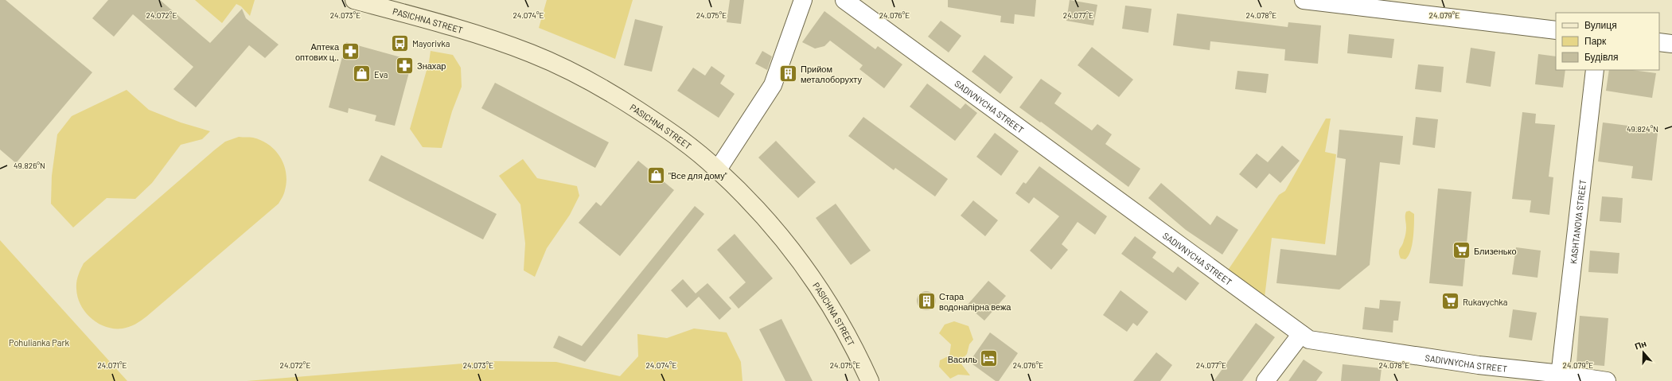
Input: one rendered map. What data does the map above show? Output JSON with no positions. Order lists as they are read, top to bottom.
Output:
{
  "streets": {
    "main road": ["PASICHNA STREET"],
    "street": ["SADIVNYCHA STREET", "KASHTANOVA STREET"]
  },
  "crossings": [
    ["SADIVNYCHA STREET", "KASHTANOVA STREET"]
  ],
  "parks": ["Pohulianka Park"],
  "places": {
    "bus stop": ["Mayorivka"],
    "pharmacy": ["Аптека оптових ц‥", "Знахар"],
    "building": ["Прийом металоборухту", "Стара водонапірна вежа"],
    "shop": ["Eva", "\"Все для дому\""],
    "supermarket": ["Близенько", "Rukavychka"],
    "hotel": ["Василь"]
  },
  "legend": ["Вулиця", "Парк", "Будівля"],
  "north": "top",
  "coordinates": [
    "24.072°E",
    "24.073°E",
    "24.074°E",
    "24.075°E",
    "24.076°E",
    "24.077°E",
    "24.078°E",
    "24.079°E",
    "49.824°N",
    "49.826°N",
    "24.071°E"
  ]
}
